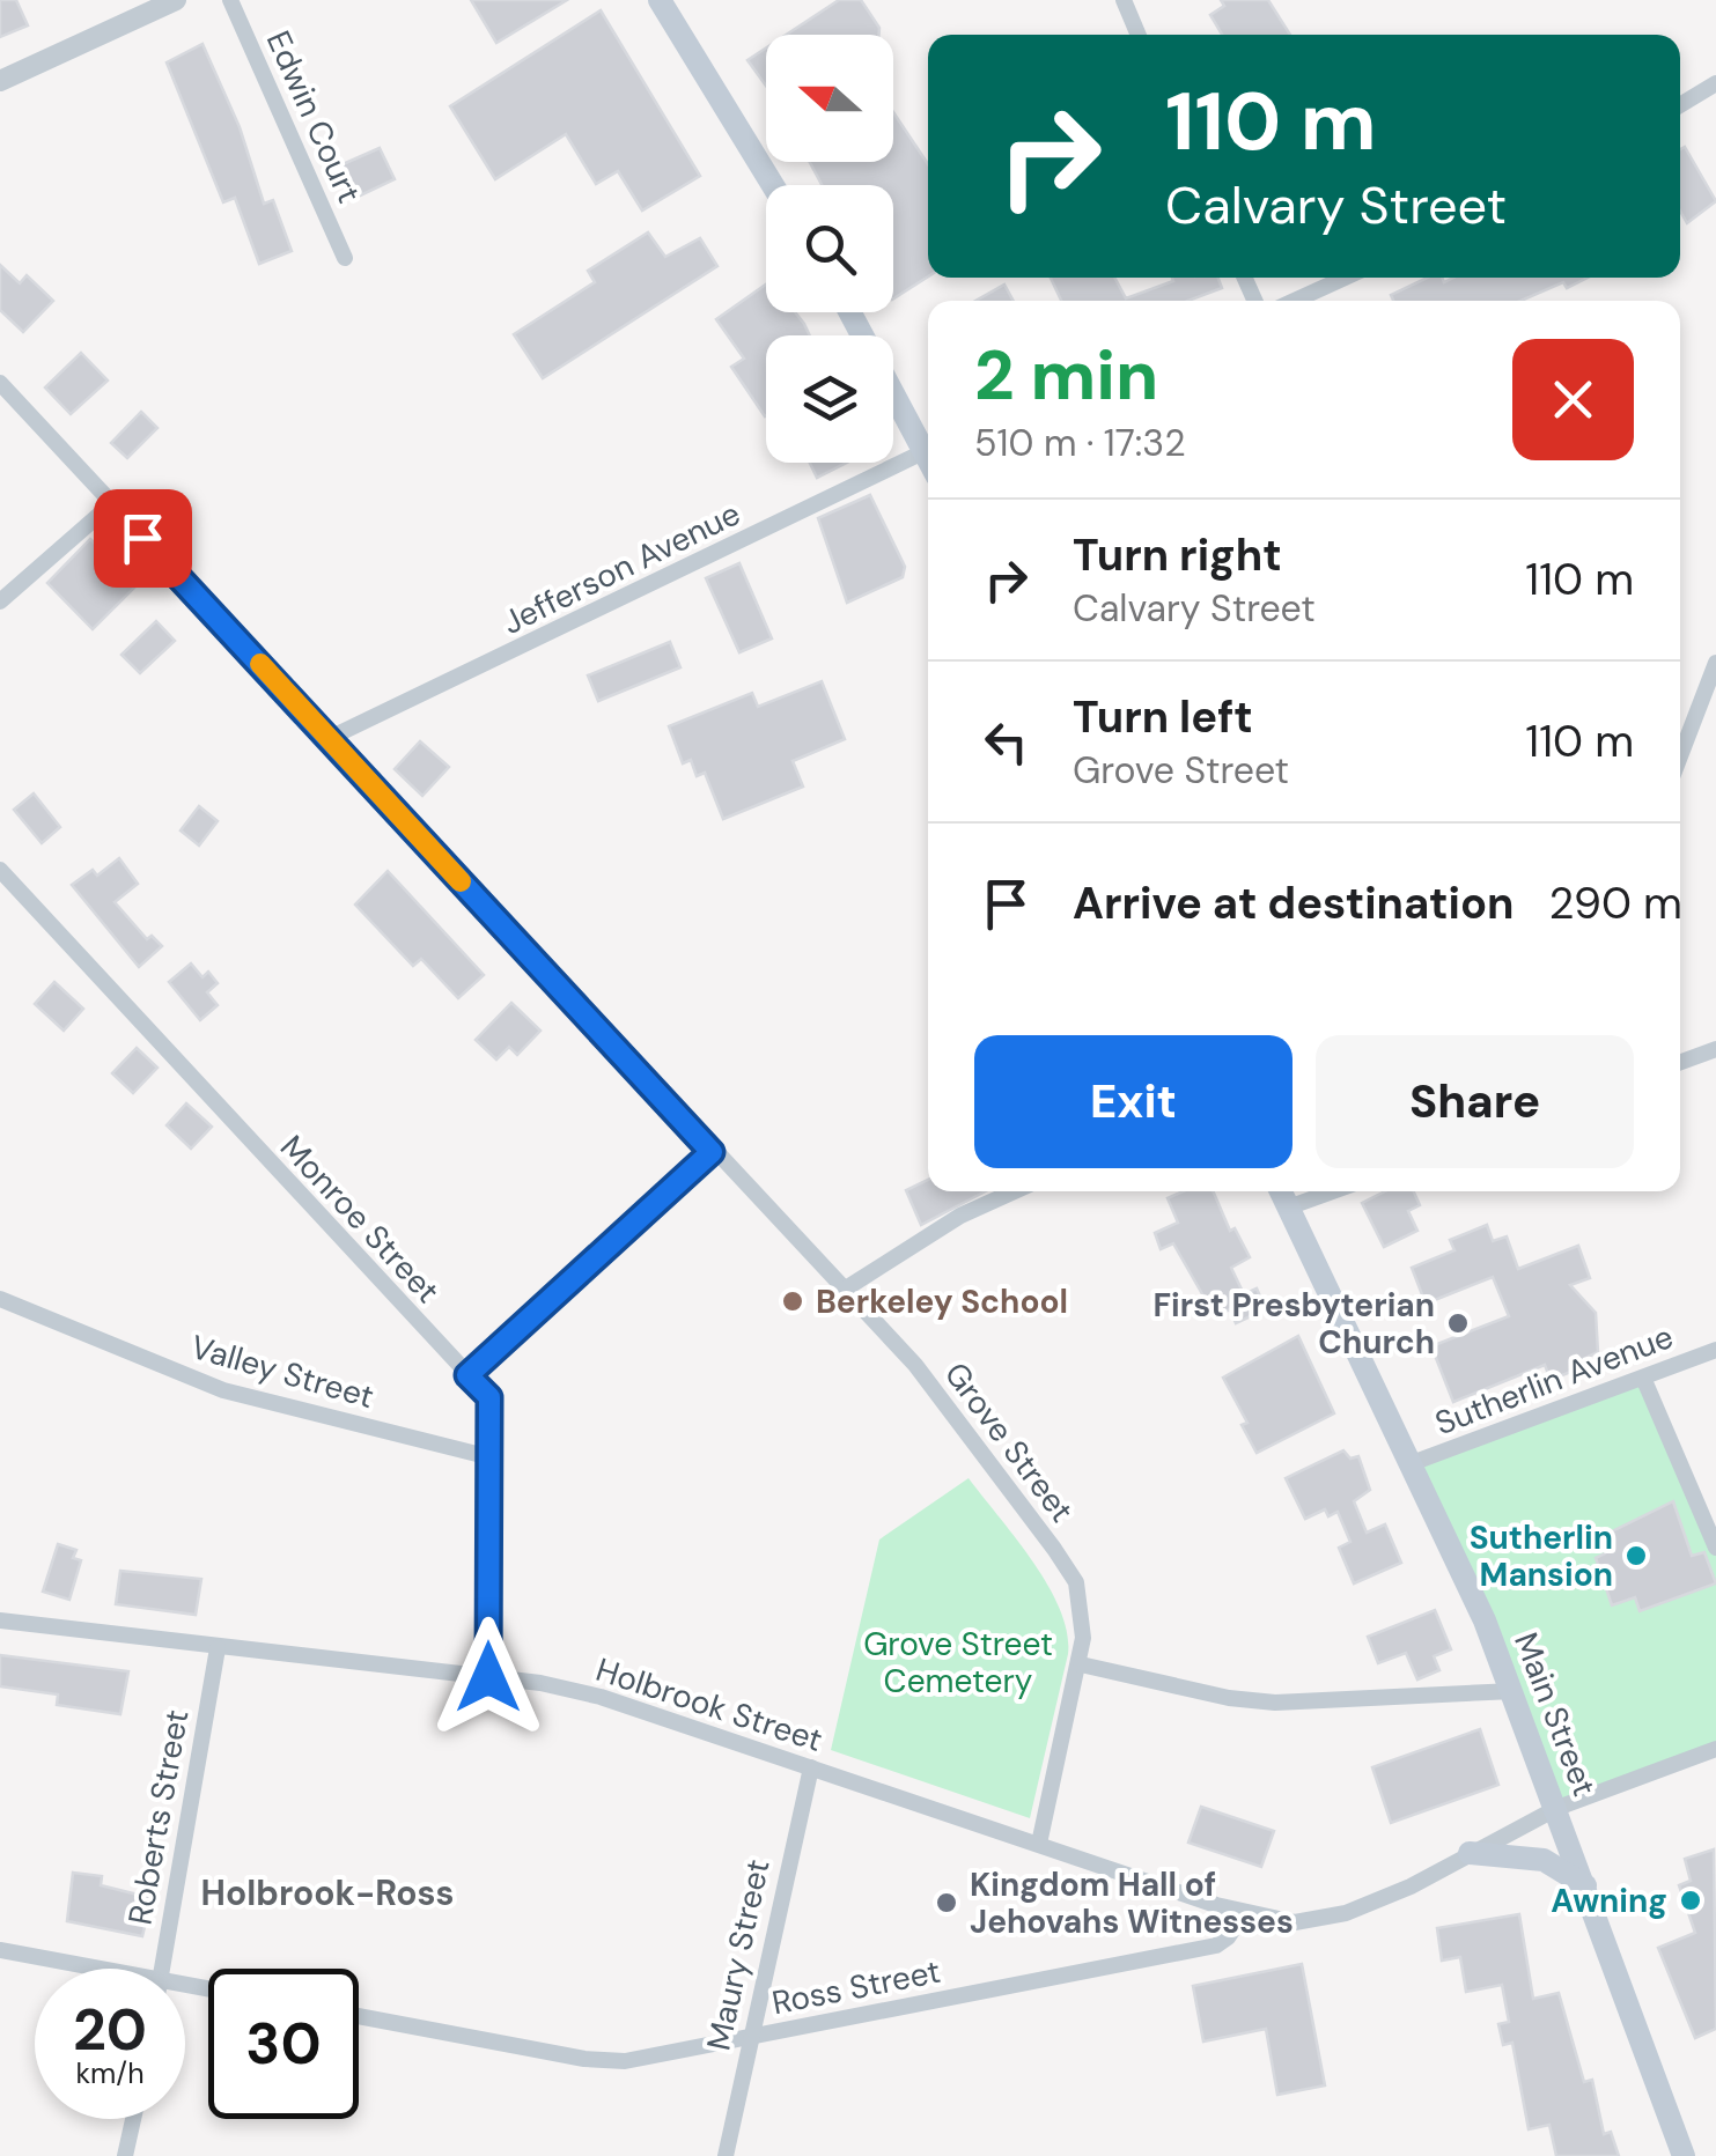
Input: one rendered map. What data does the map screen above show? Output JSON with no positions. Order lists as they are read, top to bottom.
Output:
{
  "streets": {
    "main road": ["Main Street"],
    "street": [
      "Edwin Court",
      "Jefferson Avenue",
      "Monroe Street",
      "Valley Street",
      "Sutherlin Avenue",
      "Grove Street",
      "Holbrook Street",
      "Roberts Street",
      "Maury Street",
      "Ross Street"
    ]
  },
  "crossings": [
    ["Jefferson Avenue", "Grove Street"],
    ["Monroe Street", "Valley Street"],
    ["Monroe Street", "Holbrook Street"],
    ["Sutherlin Avenue", "Main Street"],
    ["Grove Street", "Holbrook Street"],
    ["Holbrook Street", "Roberts Street"],
    ["Holbrook Street", "Maury Street"],
    ["Holbrook Street", "Ross Street"],
    ["Maury Street", "Ross Street"]
  ],
  "districts": ["Holbrook-Ross"],
  "parks": ["Grove Street Cemetery"],
  "places": [
    "Berkeley School",
    "First Presbyterian Church",
    "Sutherlin Mansion",
    "Awning",
    "Kingdom Hall of Jehovahs Witnesses"
  ],
  "north": "left",
  "page": {
    "turn": ["110 m", "Calvary Street"],
    "heading": ["2 min", "510 m · 17:32"],
    "list": [
      {
        "name": "Turn right",
        "note": "Calvary Street",
        "value": "110 m"
      },
      {
        "name": "Turn left",
        "note": "Grove Street",
        "value": "110 m"
      },
      {
        "name": "Arrive at destination",
        "value": "290 m"
      }
    ],
    "buttons": ["Exit", "Share"],
    "speed": "20 km/h",
    "limit": "30"
  }
}
